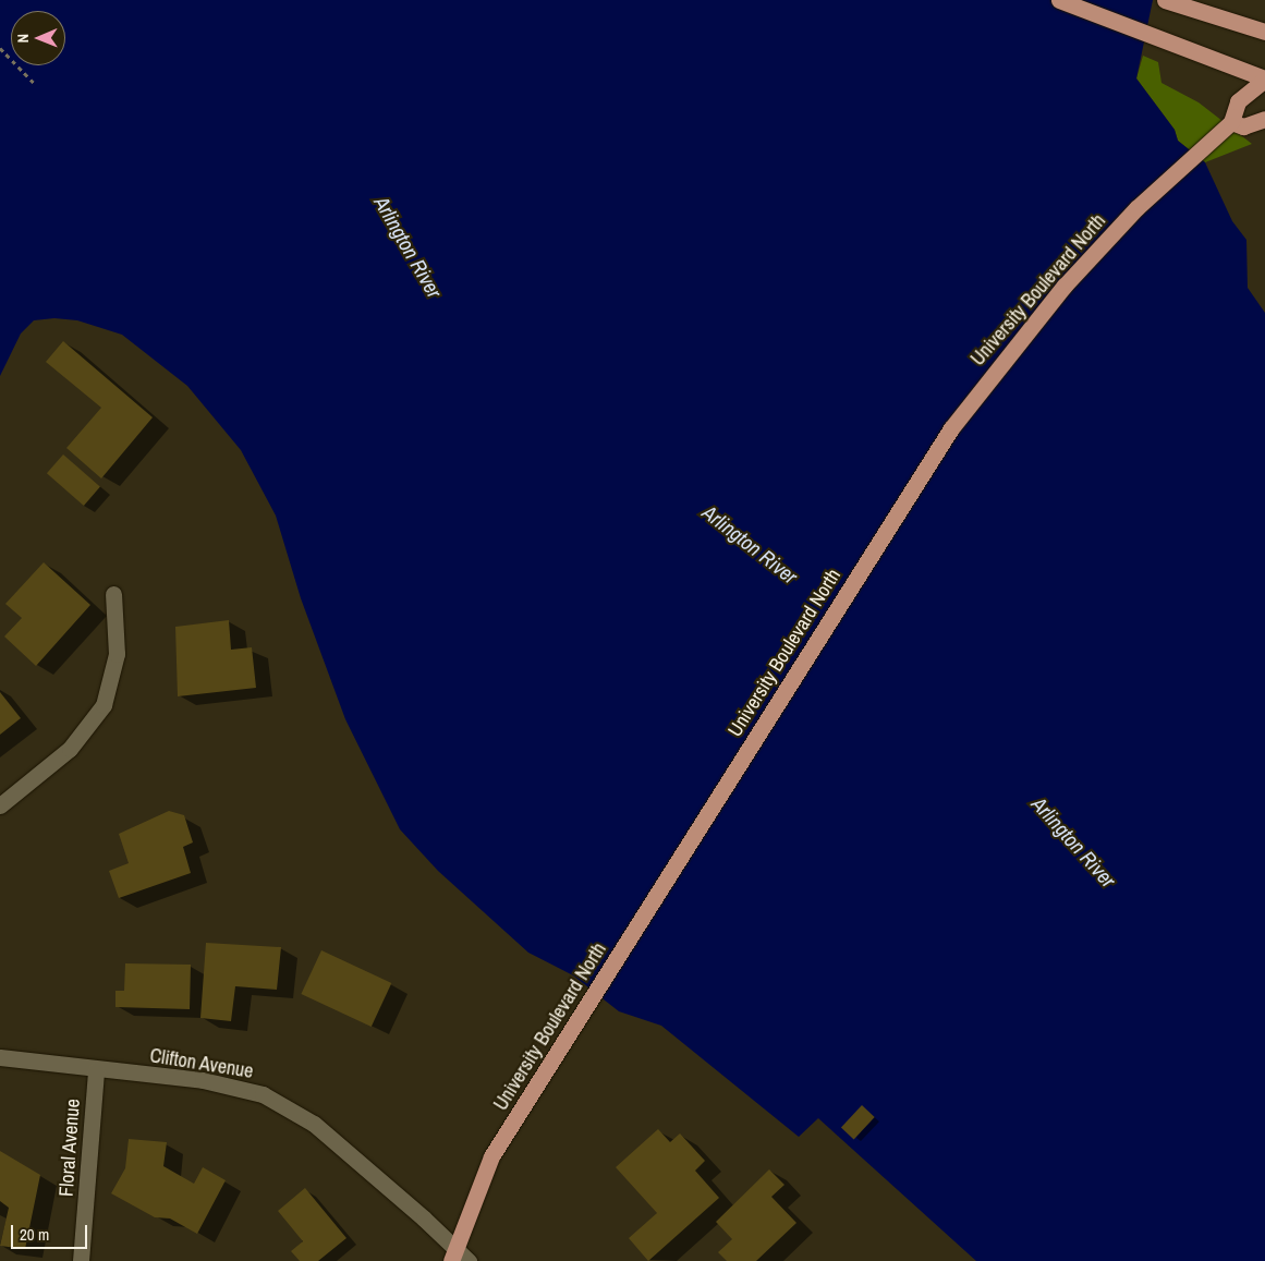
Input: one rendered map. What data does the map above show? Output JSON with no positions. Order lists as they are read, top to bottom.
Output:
{
  "streets": {
    "main road": ["University Boulevard North"],
    "street": ["Clifton Avenue", "Floral Avenue"]
  },
  "crossings": [
    ["University Boulevard North", "Clifton Avenue"],
    ["Clifton Avenue", "Floral Avenue"]
  ],
  "water": ["Arlington River"],
  "scale_bar": "20 m",
  "north": "left"
}
